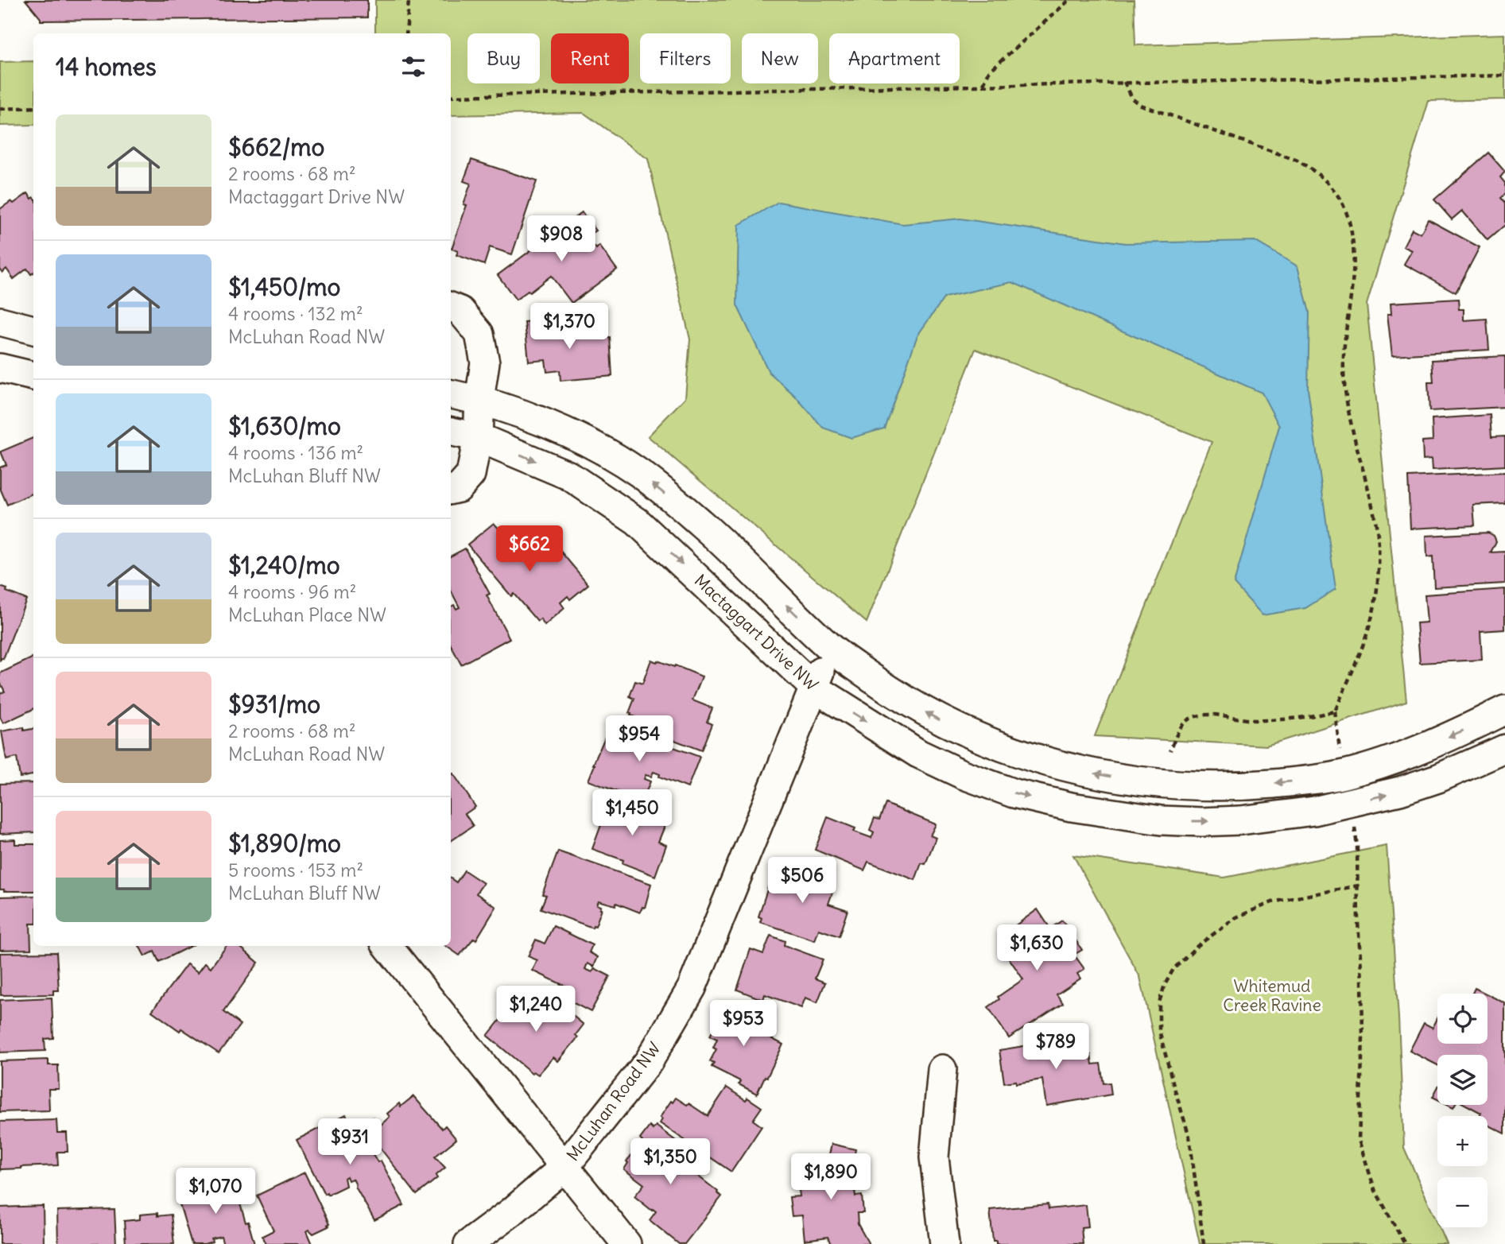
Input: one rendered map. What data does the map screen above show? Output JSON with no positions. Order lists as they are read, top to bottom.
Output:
{
  "streets": {
    "street": ["Mactaggart Drive NW", "McLuhan Road NW"]
  },
  "crossings": [
    ["Mactaggart Drive NW", "McLuhan Road NW"]
  ],
  "parks": ["Whitemud Creek Ravine"],
  "page": {
    "chip": [
      "Buy",
      "Rent",
      "Filters",
      "New",
      "Apartment"
    ],
    "heading": "14 homes",
    "list": [
      {
        "name": "$662/mo",
        "note": "2 rooms · 68 m² · Mactaggart Drive NW"
      },
      {
        "name": "$1,450/mo",
        "note": "4 rooms · 132 m² · McLuhan Road NW"
      },
      {
        "name": "$1,630/mo",
        "note": "4 rooms · 136 m² · McLuhan Bluff NW"
      },
      {
        "name": "$1,240/mo",
        "note": "4 rooms · 96 m² · McLuhan Place NW"
      },
      {
        "name": "$931/mo",
        "note": "2 rooms · 68 m² · McLuhan Road NW"
      },
      {
        "name": "$1,890/mo",
        "note": "5 rooms · 153 m² · McLuhan Bluff NW"
      }
    ],
    "price": [
      "$908",
      "$1,370",
      "$662",
      "$954",
      "$1,450",
      "$506",
      "$1,630",
      "$1,240",
      "$953",
      "$789",
      "$931",
      "$1,350",
      "$1,890",
      "$1,070"
    ],
    "map_buttons": ["+", "−"]
  }
}
